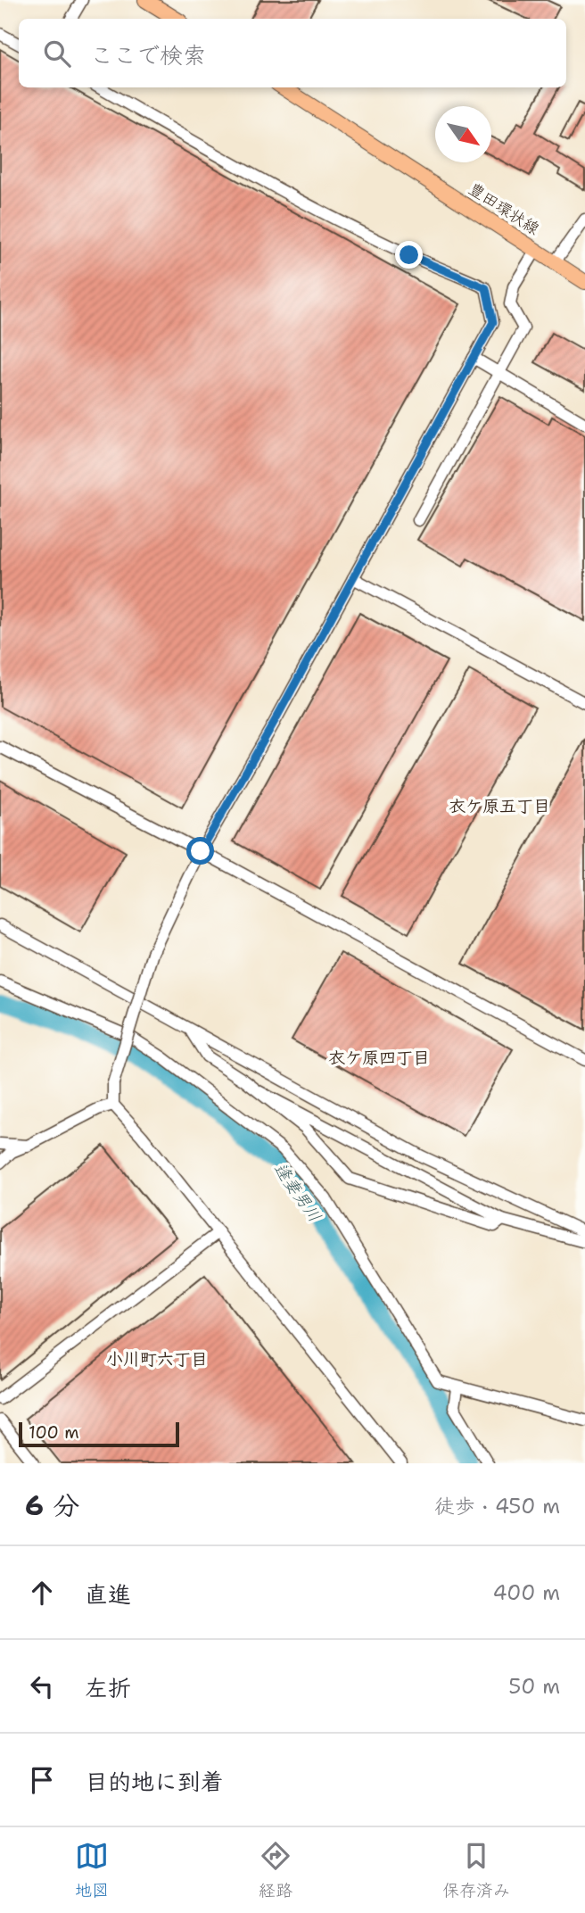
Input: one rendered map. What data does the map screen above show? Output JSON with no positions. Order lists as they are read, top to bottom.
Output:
{
  "streets": {
    "main road": ["豊田環状線"]
  },
  "districts": ["衣ケ原五丁目", "衣ケ原四丁目", "小川町六丁目"],
  "water": ["逢妻男川"],
  "scale_bar": "100 m",
  "north": "bottom right",
  "page": {
    "search": "ここで検索",
    "scale": "100 m",
    "heading": ["6 分", "徒歩 · 450 m"],
    "list": [
      ["直進", "400 m"],
      ["左折", "50 m"],
      "目的地に到着"
    ],
    "nav": ["地図", "経路", "保存済み"]
  }
}
